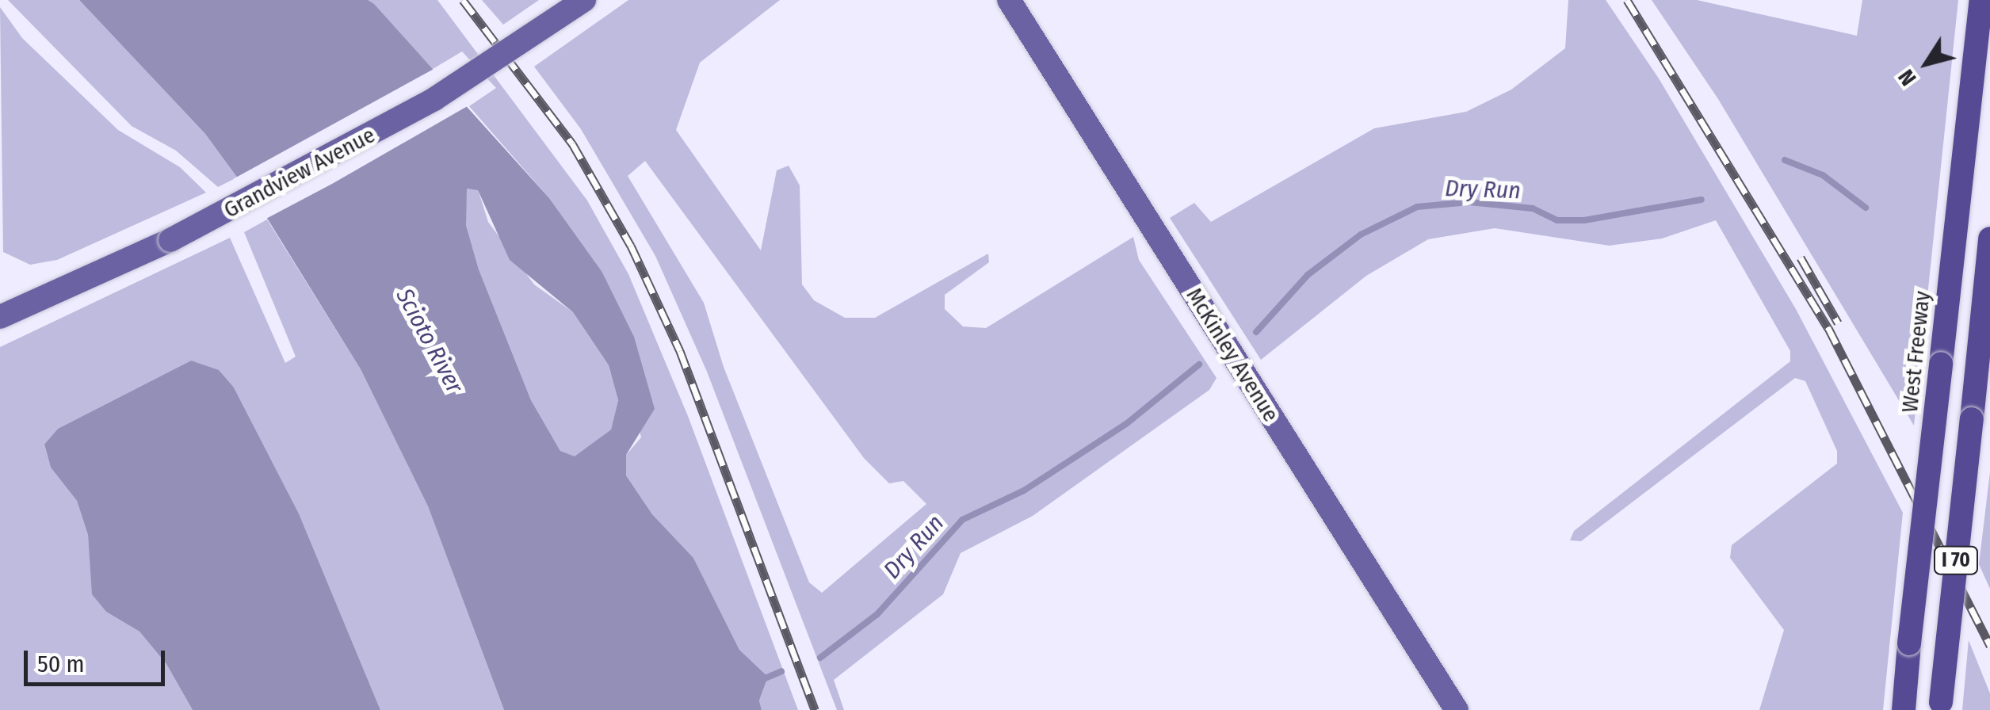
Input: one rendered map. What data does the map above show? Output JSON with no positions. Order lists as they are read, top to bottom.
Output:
{
  "streets": {
    "highway": ["West Freeway", "I 70"],
    "main road": ["Grandview Avenue", "McKinley Avenue"]
  },
  "water": ["Dry Run", "Scioto River"],
  "scale_bar": "50 m",
  "north": "bottom left"
}
